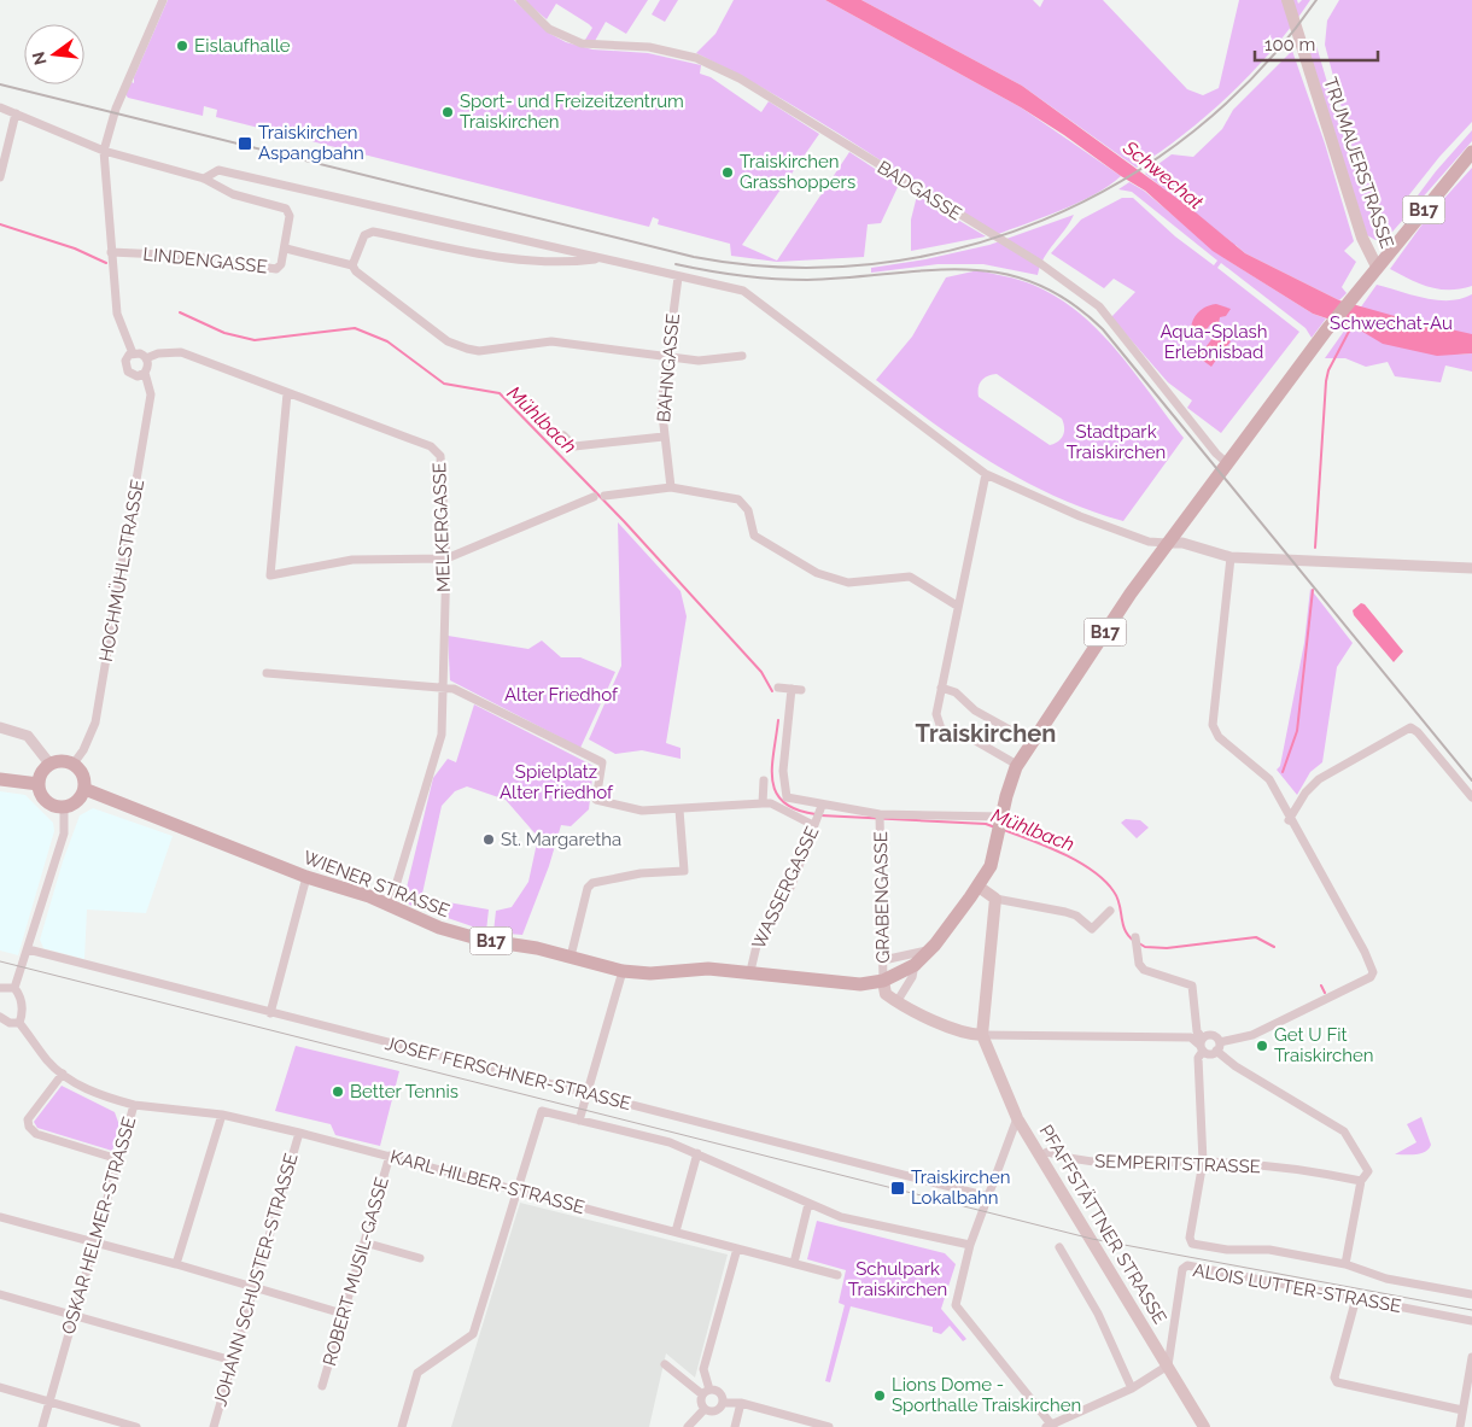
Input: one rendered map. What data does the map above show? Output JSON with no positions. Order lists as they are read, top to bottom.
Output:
{
  "streets": {
    "main road": [
      "TRUMAUERSTRASSE",
      "B17",
      "WIENER STRASSE",
      "PFAFFSTÄTTNER STRASSE"
    ],
    "street": [
      "BADGASSE",
      "LINDENGASSE",
      "BAHNGASSE",
      "MELKERGASSE",
      "HOCHMÜHLSTRASSE",
      "WASSERGASSE",
      "GRABENGASSE",
      "JOSEF FERSCHNER-STRASSE",
      "SEMPERITSTRASSE",
      "KARL HILBER-STRASSE",
      "OSKAR HELMER-STRASSE",
      "ROBERT MUSIL-GASSE",
      "JOHANN SCHUSTER-STRASSE",
      "ALOIS LUTTER-STRASSE"
    ]
  },
  "crossings": [
    ["TRUMAUERSTRASSE", "B17"],
    ["BADGASSE", "B17"],
    ["B17", "WIENER STRASSE"],
    ["B17", "GRABENGASSE"],
    ["LINDENGASSE", "BAHNGASSE"],
    ["MELKERGASSE", "HOCHMÜHLSTRASSE"],
    ["MELKERGASSE", "WIENER STRASSE"],
    ["HOCHMÜHLSTRASSE", "WIENER STRASSE"],
    ["WIENER STRASSE", "WASSERGASSE"],
    ["WIENER STRASSE", "GRABENGASSE"],
    ["JOSEF FERSCHNER-STRASSE", "KARL HILBER-STRASSE"],
    ["SEMPERITSTRASSE", "PFAFFSTÄTTNER STRASSE"],
    ["SEMPERITSTRASSE", "ALOIS LUTTER-STRASSE"],
    ["KARL HILBER-STRASSE", "OSKAR HELMER-STRASSE"],
    ["KARL HILBER-STRASSE", "ROBERT MUSIL-GASSE"],
    ["KARL HILBER-STRASSE", "JOHANN SCHUSTER-STRASSE"],
    ["PFAFFSTÄTTNER STRASSE", "ALOIS LUTTER-STRASSE"]
  ],
  "districts": ["Traiskirchen"],
  "water": ["Schwechat", "Mühlbach"],
  "parks": [
    "Schwechat-Au",
    "Aqua-Splash Erlebnisbad",
    "Stadtpark Traiskirchen",
    "Alter Friedhof",
    "Spielplatz Alter Friedhof",
    "Schulpark Traiskirchen"
  ],
  "places": {
    "other": [
      "Eislaufhalle",
      "Sport- und Freizeitzentrum Traiskirchen",
      "Traiskirchen Grasshoppers",
      "St. Margaretha",
      "Get U Fit Traiskirchen",
      "Better Tennis",
      "Lions Dome - Sporthalle Traiskirchen"
    ],
    "transit": ["Traiskirchen Aspangbahn", "Traiskirchen Lokalbahn"]
  },
  "scale_bar": "100 m",
  "north": "left"
}
